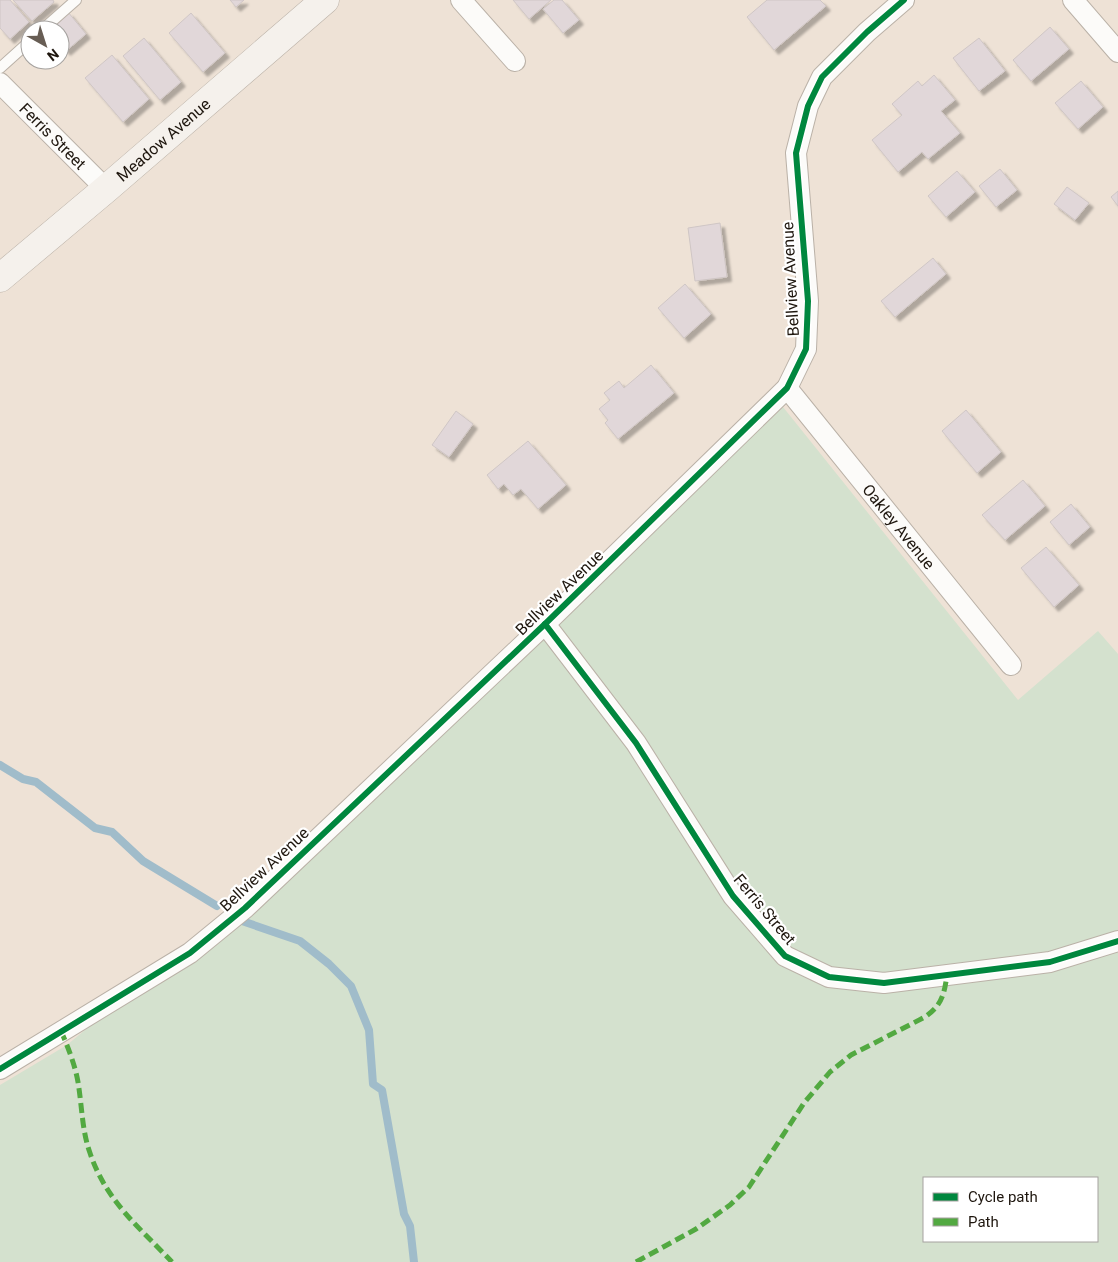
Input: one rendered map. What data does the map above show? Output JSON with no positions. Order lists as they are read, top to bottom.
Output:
{
  "streets": {
    "street": [
      "Ferris Street",
      "Meadow Avenue",
      "Bellview Avenue",
      "Oakley Avenue"
    ]
  },
  "crossings": [
    ["Ferris Street", "Meadow Avenue"],
    ["Ferris Street", "Bellview Avenue"],
    ["Bellview Avenue", "Oakley Avenue"]
  ],
  "legend": ["Cycle path", "Path"],
  "north": "bottom right"
}
